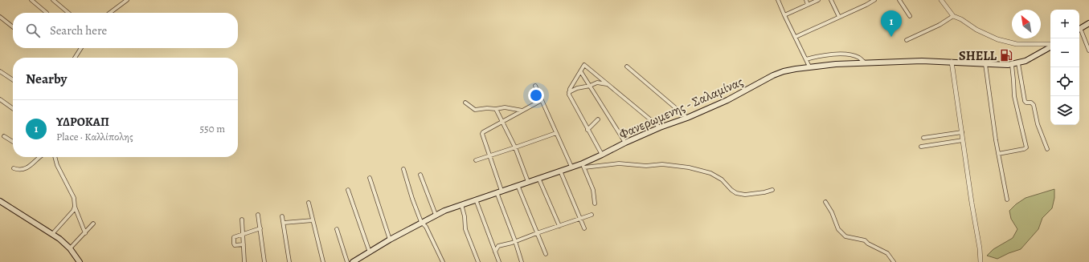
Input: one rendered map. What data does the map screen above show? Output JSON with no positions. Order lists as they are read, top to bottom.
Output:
{
  "streets": {
    "main road": ["Φανερωμενης - Σαλαμίνας"]
  },
  "places": {
    "fuel station": ["SHELL"]
  },
  "north": "top left",
  "page": {
    "map_buttons": ["+", "−"],
    "pins": "1",
    "search": "Search here",
    "heading": "Nearby",
    "list": [
      {
        "mark": "1",
        "name": "ΥΔΡΟΚΑΠ",
        "note": "Place · Καλλίπολης",
        "value": "550 m"
      }
    ]
  }
}
